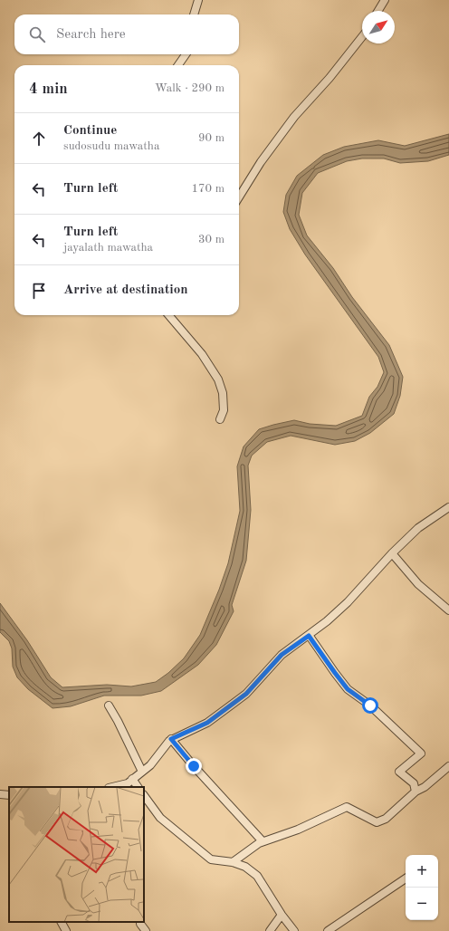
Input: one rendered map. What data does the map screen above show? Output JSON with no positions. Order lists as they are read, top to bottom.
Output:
{
  "north": "top right",
  "page": {
    "search": "Search here",
    "heading": ["4 min", "Walk · 290 m"],
    "list": [
      ["Continue", "sudosudu mawatha", "90 m"],
      ["Turn left", "170 m"],
      ["Turn left", "jayalath mawatha", "30 m"],
      "Arrive at destination"
    ],
    "map_buttons": ["+", "−"]
  }
}
